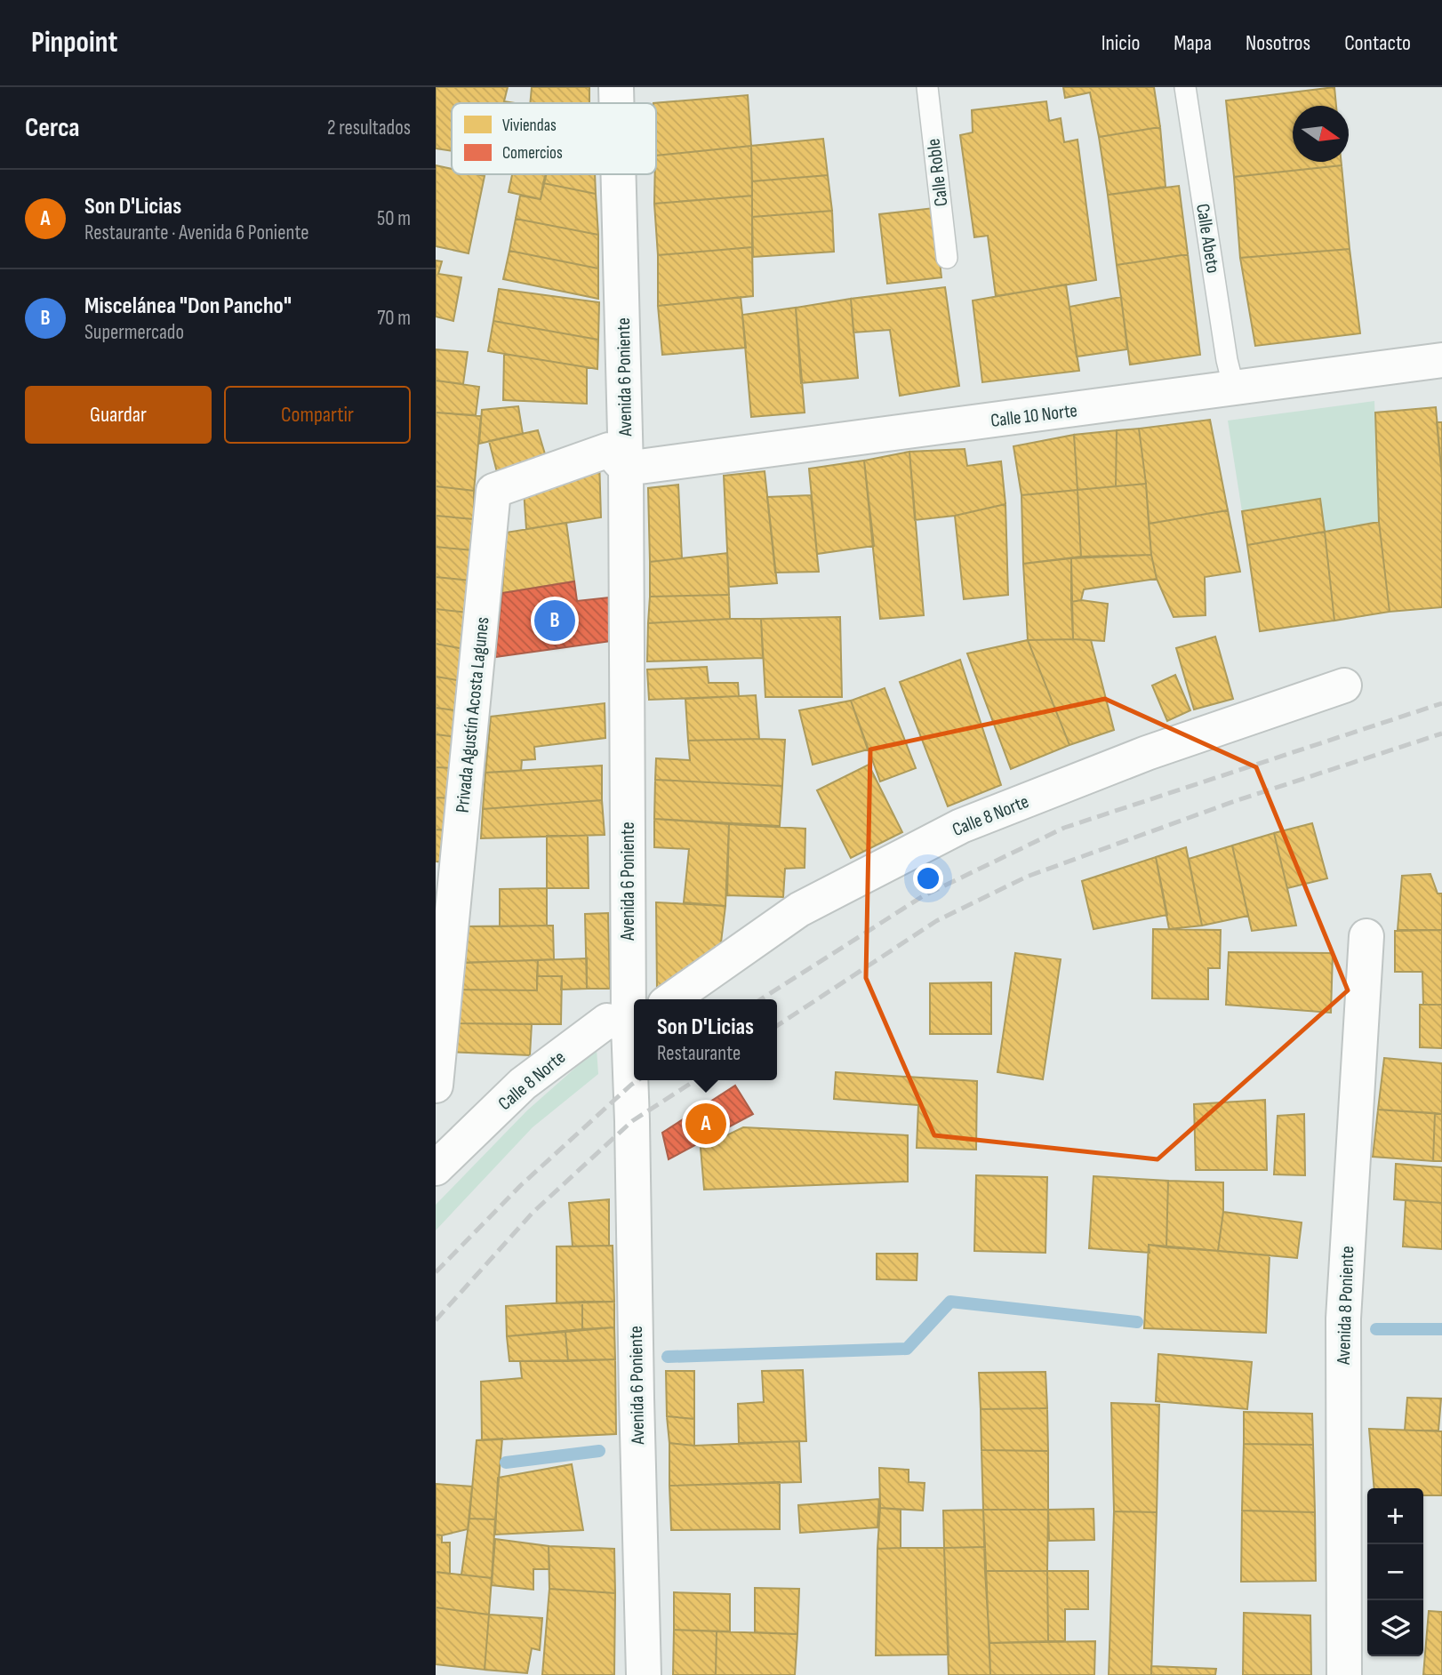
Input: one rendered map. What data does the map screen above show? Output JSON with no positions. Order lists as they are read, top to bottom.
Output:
{
  "streets": {
    "street": [
      "Avenida 6 Poniente",
      "Calle 10 Norte",
      "Privada Agustín Acosta Lagunes",
      "Calle 8 Norte",
      "Avenida 8 Poniente"
    ],
    "lane": ["Calle Roble", "Calle Abeto"]
  },
  "crossings": [
    ["Calle Abeto", "Calle 10 Norte"],
    ["Avenida 6 Poniente", "Calle 10 Norte"],
    ["Avenida 6 Poniente", "Privada Agustín Acosta Lagunes"],
    ["Avenida 6 Poniente", "Calle 8 Norte"],
    ["Calle 10 Norte", "Privada Agustín Acosta Lagunes"]
  ],
  "legend": ["Viviendas", "Comercios"],
  "north": "right",
  "page": {
    "header": "Pinpoint",
    "nav": [
      "Inicio",
      "Mapa",
      "Nosotros",
      "Contacto"
    ],
    "heading": ["Cerca", "2 resultados"],
    "list": [
      {
        "mark": "A",
        "name": "Son D'Licias",
        "note": "Restaurante · Avenida 6 Poniente",
        "value": "50 m"
      },
      {
        "mark": "B",
        "name": "Miscelánea \"Don Pancho\"",
        "note": "Supermercado",
        "value": "70 m"
      }
    ],
    "buttons": ["Guardar", "Compartir"],
    "pins": ["B", "A"],
    "popup": ["Son D'Licias", "Restaurante"],
    "map_buttons": ["+", "−"]
  }
}
